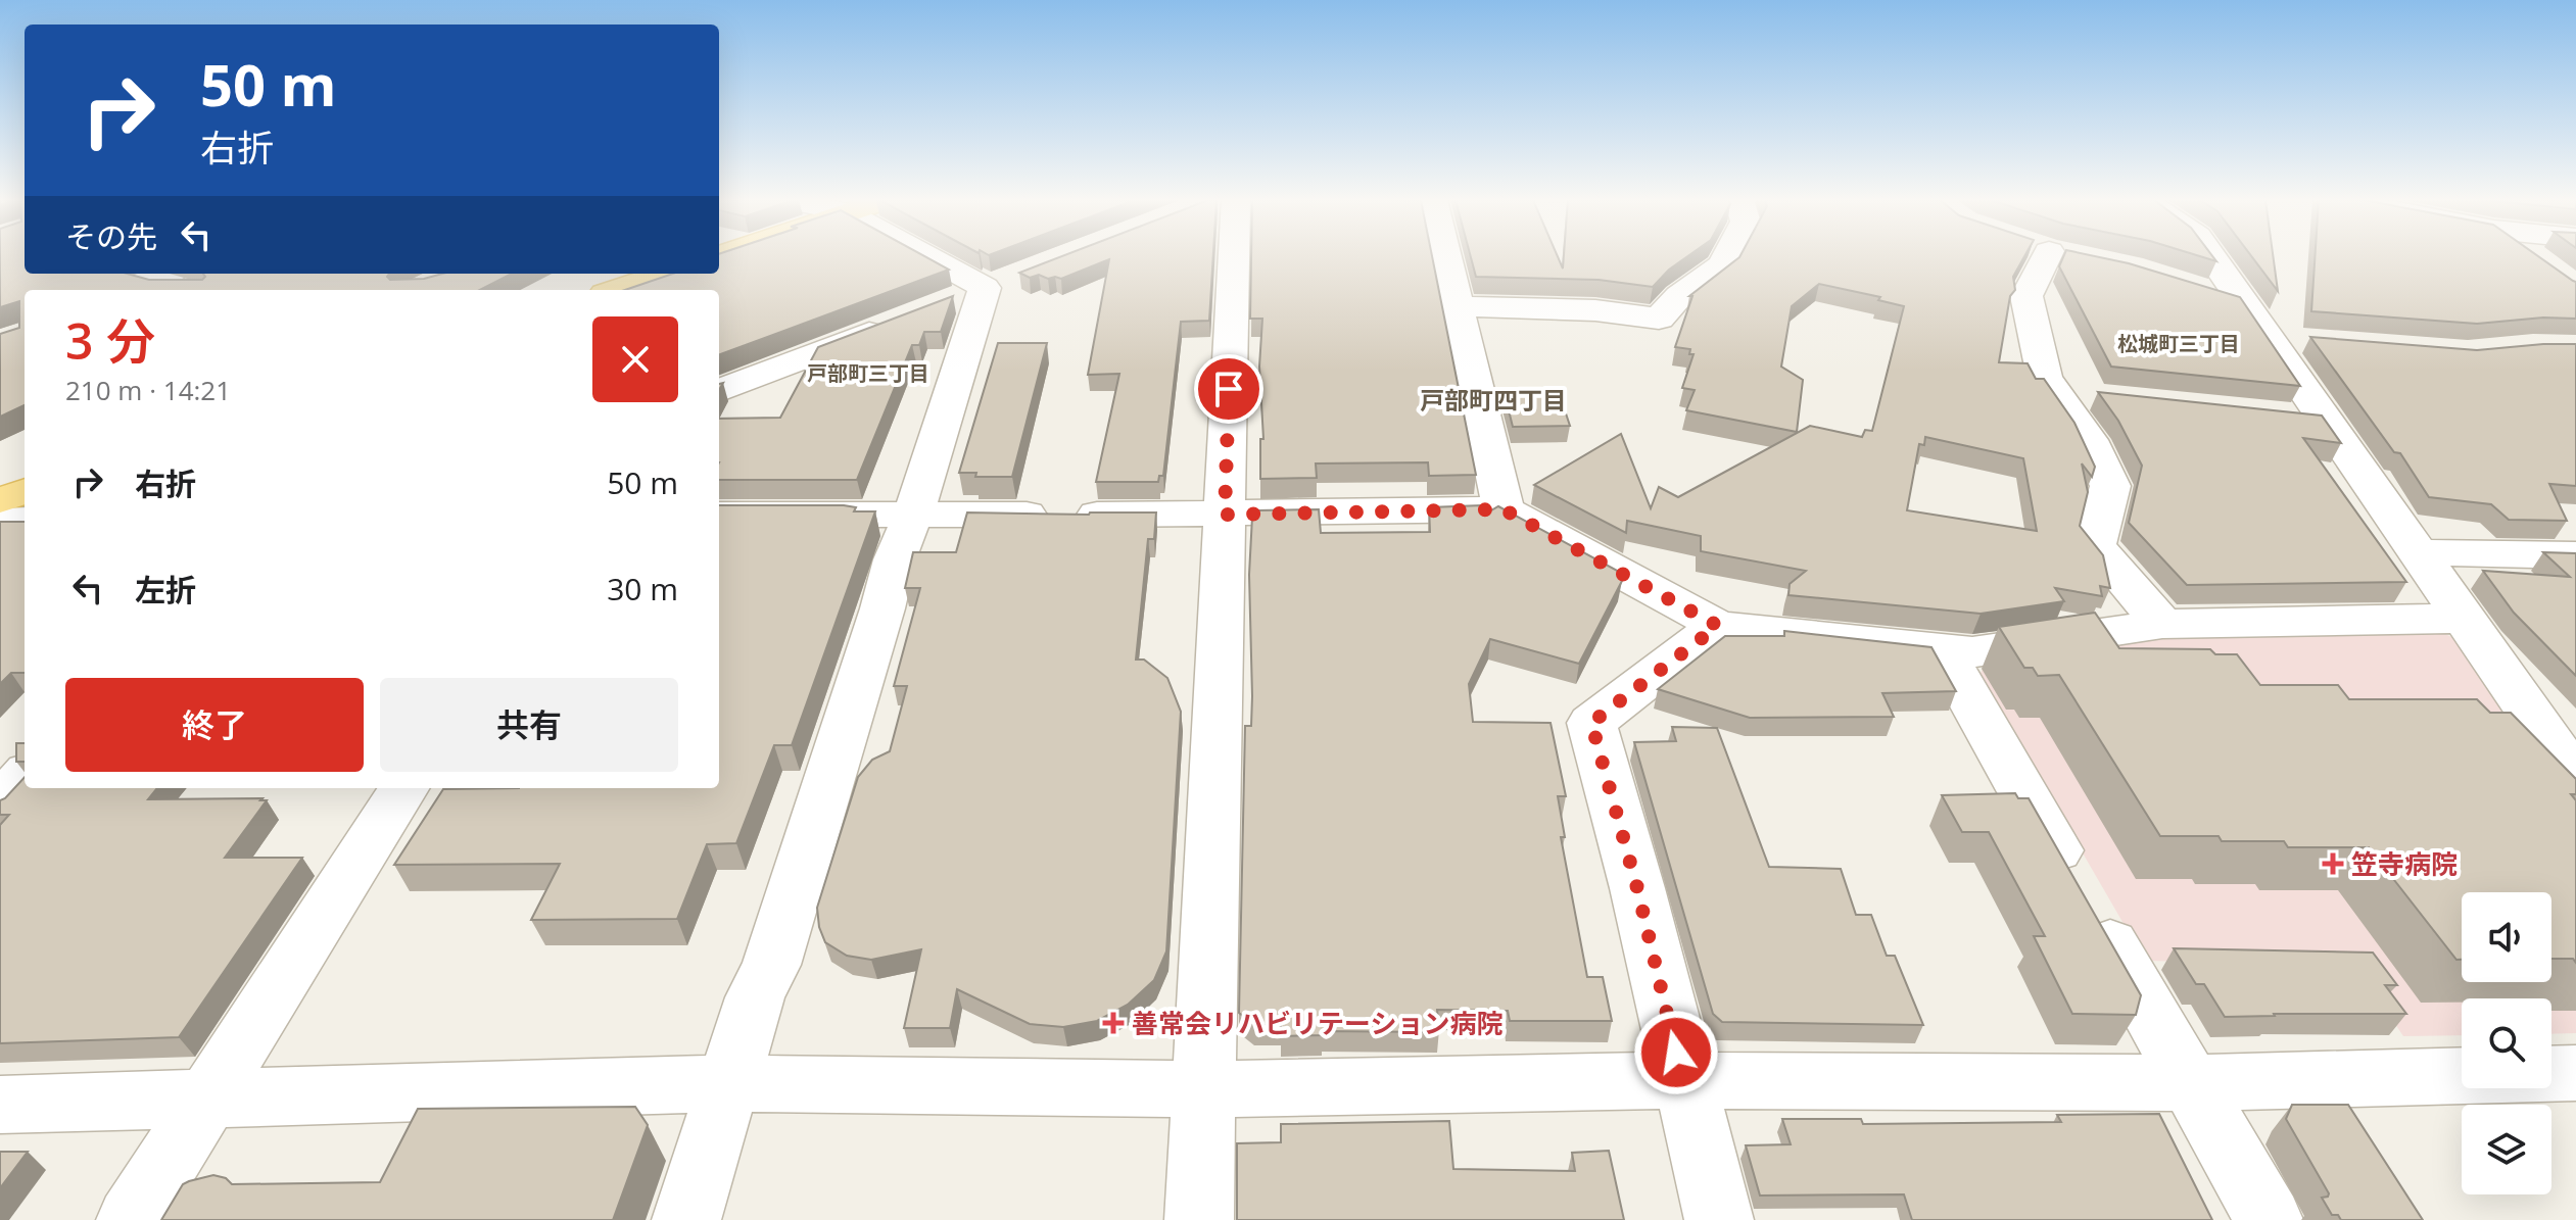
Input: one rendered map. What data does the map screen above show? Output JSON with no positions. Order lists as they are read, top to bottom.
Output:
{
  "districts": ["松城町三丁目", "戸部町三丁目", "戸部町四丁目"],
  "places": {
    "health": ["笠寺病院", "善常会リハビリテーション病院"]
  },
  "page": {
    "turn": ["50 m", "右折"],
    "then": "その先",
    "heading": ["3 分", "210 m · 14:21"],
    "list": [
      {
        "name": "右折",
        "value": "50 m"
      },
      {
        "name": "左折",
        "value": "30 m"
      }
    ],
    "buttons": ["終了", "共有"]
  }
}
